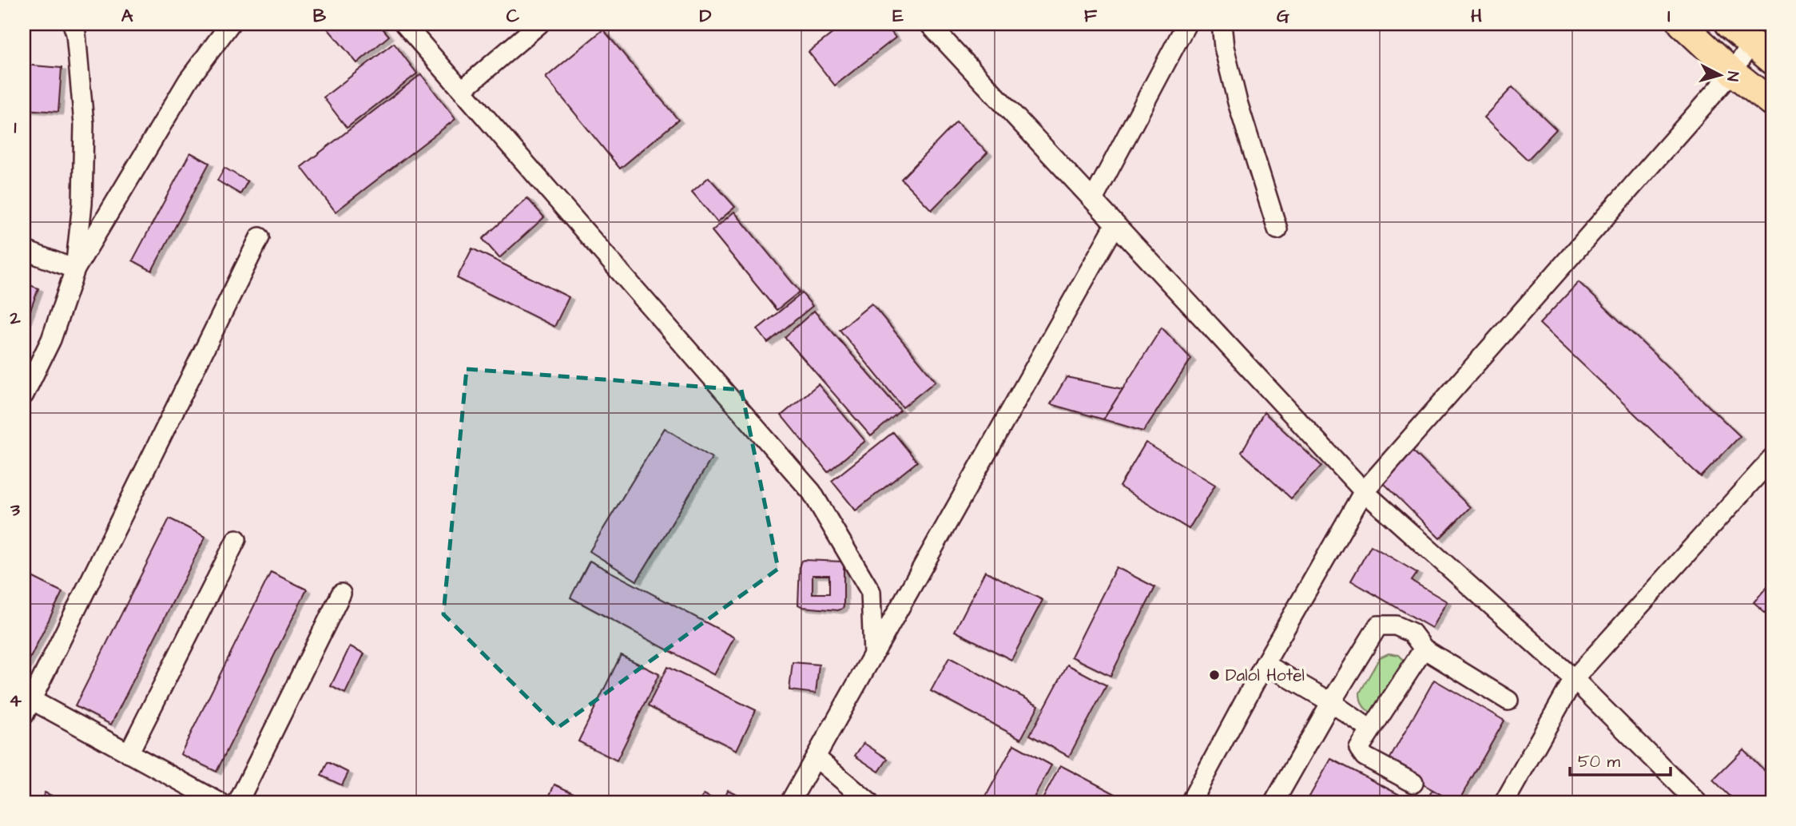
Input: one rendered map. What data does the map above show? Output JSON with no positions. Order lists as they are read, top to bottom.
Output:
{
  "places": ["Dalol Hotel"],
  "scale_bar": "50 m",
  "north": "right",
  "grid": {
    "columns": [
      "A",
      "B",
      "C",
      "D",
      "E",
      "F",
      "G",
      "H",
      "I"
    ],
    "rows": [
      "1",
      "2",
      "3",
      "4"
    ]
  }
}
